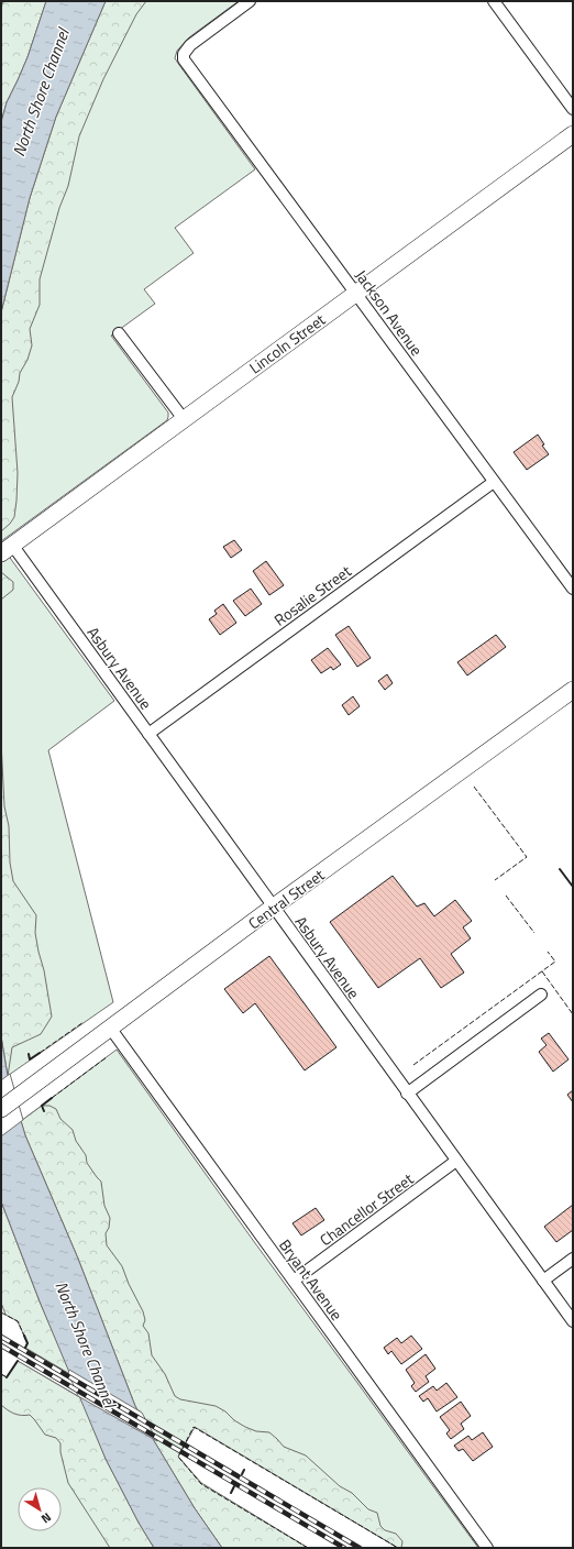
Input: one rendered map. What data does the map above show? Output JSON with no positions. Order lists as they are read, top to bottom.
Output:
{
  "streets": {
    "main road": ["Lincoln Street", "Central Street"],
    "street": [
      "Jackson Avenue",
      "Rosalie Street",
      "Asbury Avenue",
      "Chancellor Street",
      "Bryant Avenue"
    ]
  },
  "crossings": [
    ["Jackson Avenue", "Lincoln Street"],
    ["Jackson Avenue", "Rosalie Street"],
    ["Lincoln Street", "Asbury Avenue"],
    ["Rosalie Street", "Asbury Avenue"],
    ["Asbury Avenue", "Central Street"],
    ["Asbury Avenue", "Chancellor Street"],
    ["Central Street", "Bryant Avenue"],
    ["Chancellor Street", "Bryant Avenue"]
  ],
  "water": ["North Shore Channel"],
  "north": "bottom right"
}
